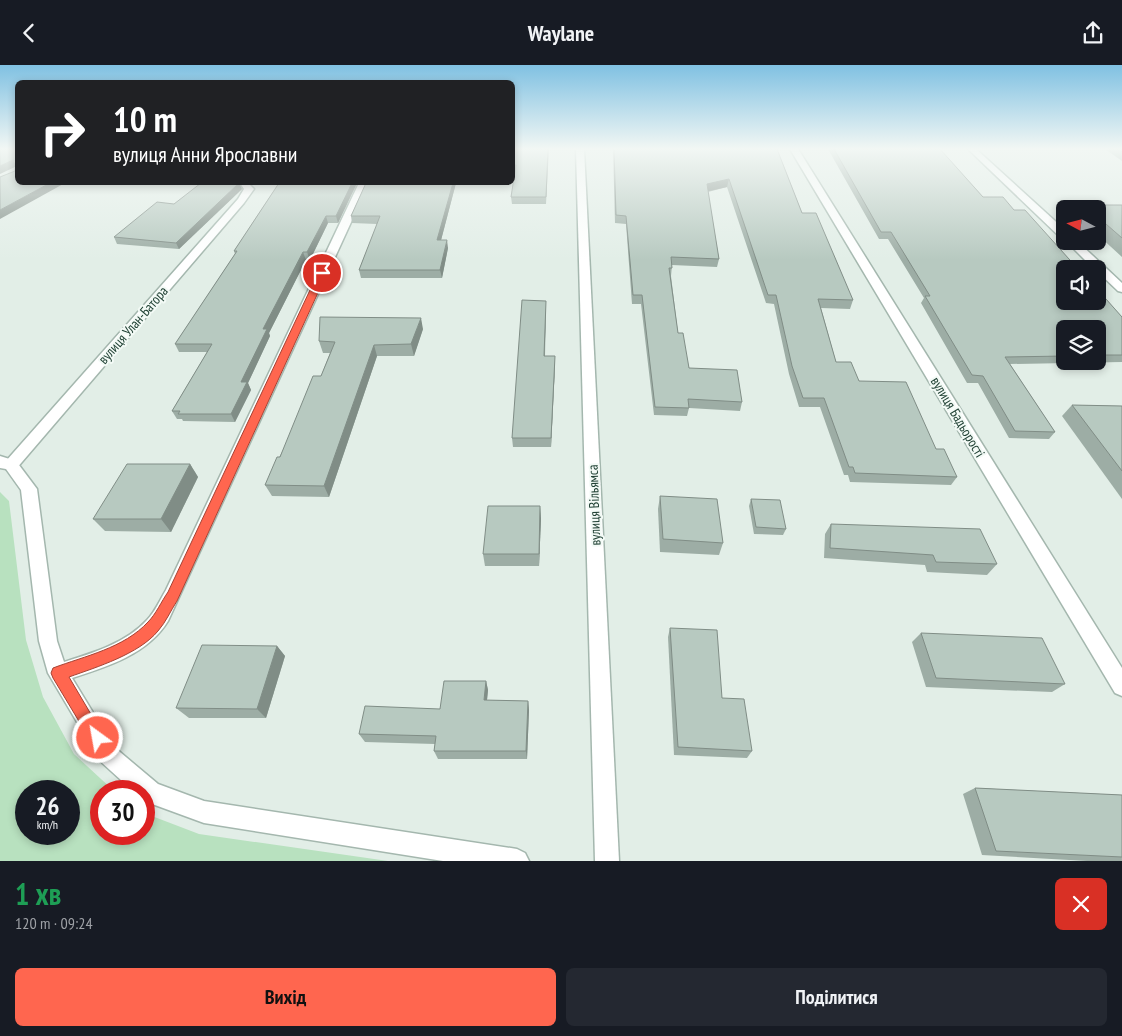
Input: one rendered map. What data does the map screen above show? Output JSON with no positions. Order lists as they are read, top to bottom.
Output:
{
  "streets": {
    "street": ["вулиця Улан-Батора", "вулиця Бадьорості", "вулиця Вільямса"]
  },
  "north": "left",
  "page": {
    "header": "Waylane",
    "turn": ["10 m", "вулиця Анни Ярославни"],
    "speed": "26 km/h",
    "limit": "30",
    "heading": ["1 хв", "120 m · 09:24"],
    "buttons": ["Вихід", "Поділитися"]
  }
}
